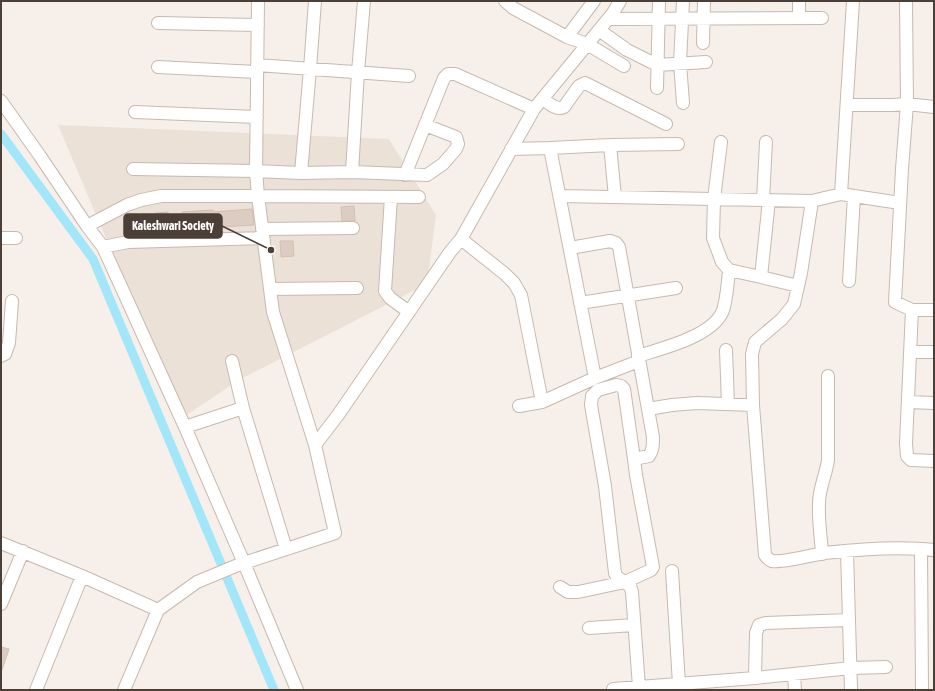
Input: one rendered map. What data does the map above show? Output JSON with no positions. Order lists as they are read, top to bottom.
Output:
{
  "places": ["Kaleshwari Society"]
}
